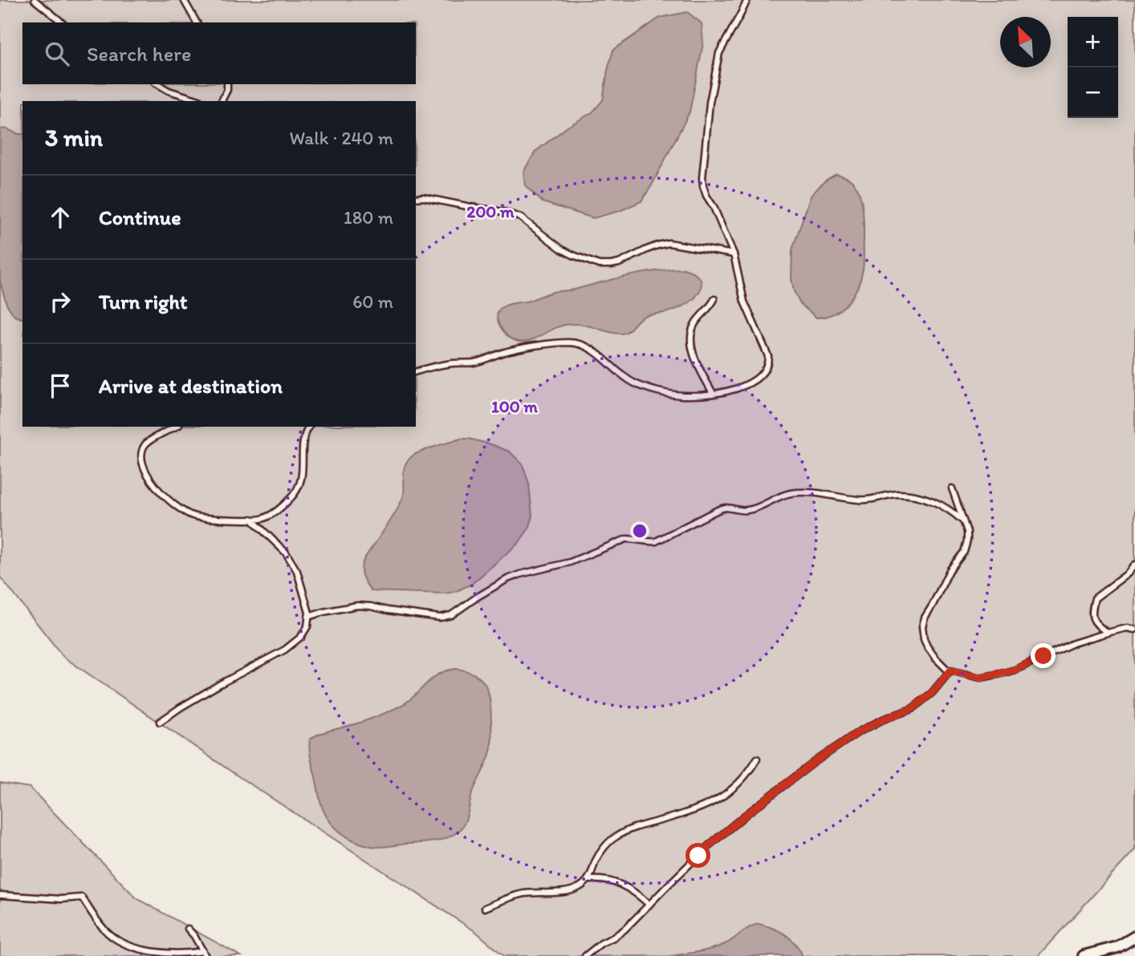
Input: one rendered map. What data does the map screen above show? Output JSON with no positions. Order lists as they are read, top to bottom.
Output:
{
  "north": "top left",
  "page": {
    "map_buttons": ["+", "−"],
    "search": "Search here",
    "heading": ["3 min", "Walk · 240 m"],
    "list": [
      ["Continue", "180 m"],
      ["Turn right", "60 m"],
      "Arrive at destination"
    ]
  },
  "rings": ["200 m", "100 m"]
}
